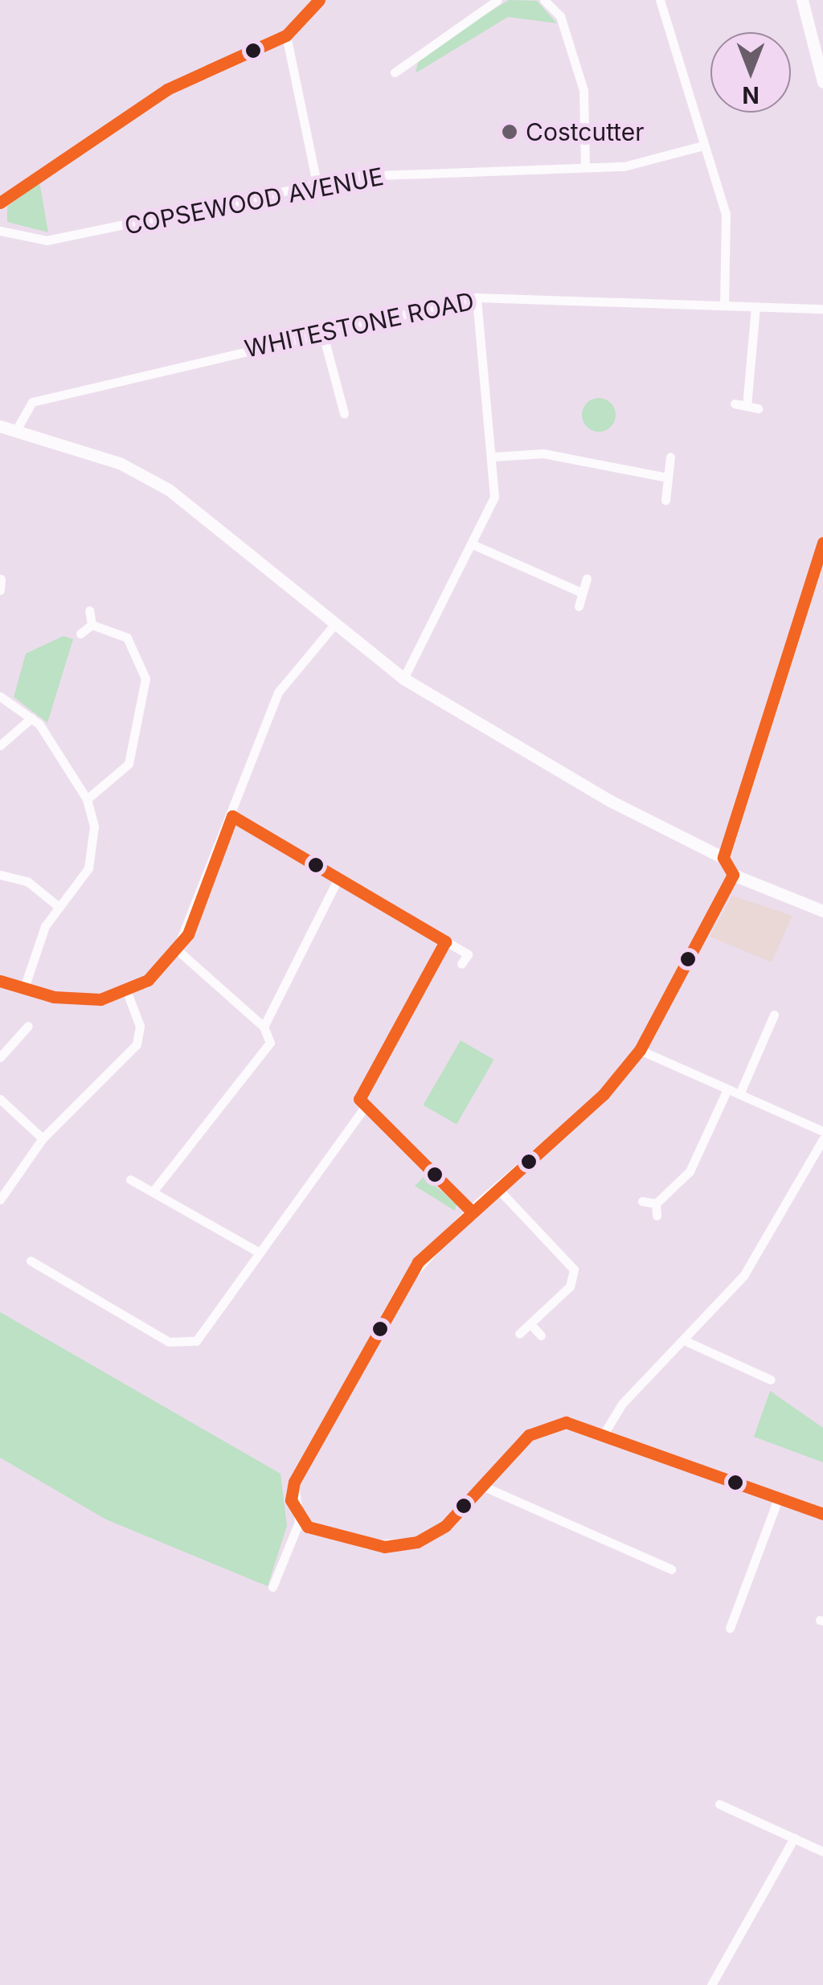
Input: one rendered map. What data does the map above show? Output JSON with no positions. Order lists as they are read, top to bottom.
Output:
{
  "streets": {
    "street": ["COPSEWOOD AVENUE", "WHITESTONE ROAD"]
  },
  "places": ["Costcutter"],
  "north": "bottom"
}
